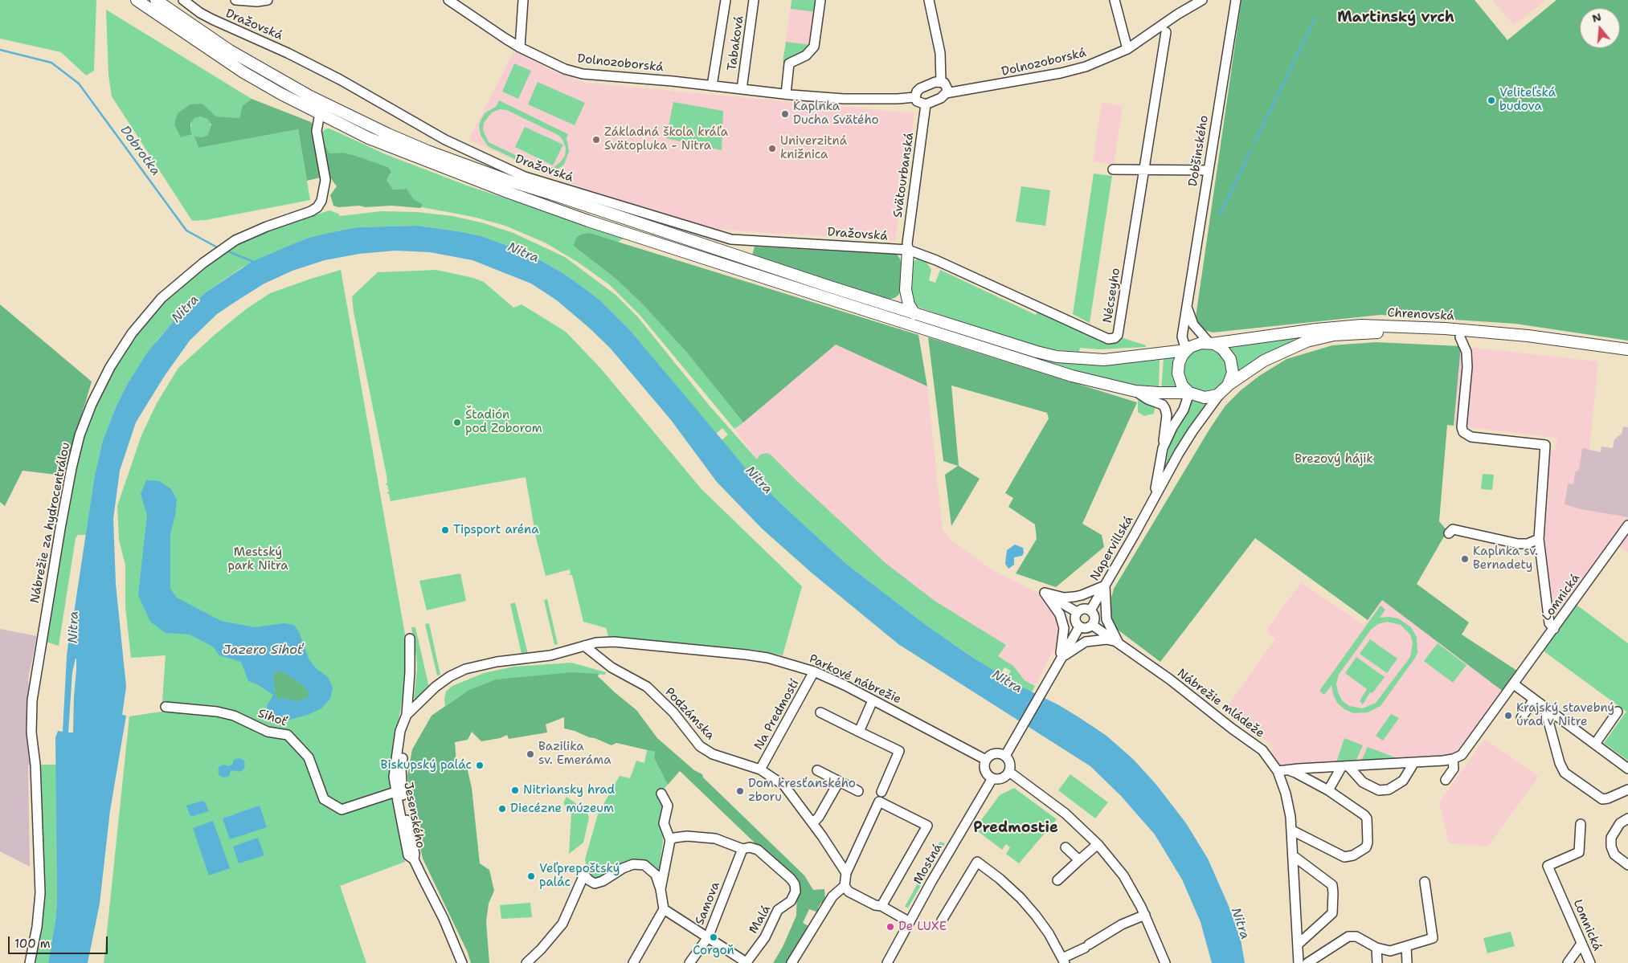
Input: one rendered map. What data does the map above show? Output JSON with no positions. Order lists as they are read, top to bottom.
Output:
{
  "streets": {
    "main road": ["Chrenovská"],
    "street": [
      "Dražovská",
      "Tabaková",
      "Dolnozoborská",
      "Dobšinského",
      "Svätourbanská",
      "Nécseyho",
      "Nábrežie za hydrocentrálou",
      "Napervillská",
      "Lomnická",
      "Parkové nábrežie",
      "Nábrežie mládeže",
      "Podzámska",
      "Na Predmostí",
      "Sihoť",
      "Jesenského",
      "Mostná",
      "Samova",
      "Malá"
    ]
  },
  "crossings": [
    ["Dražovská", "Svätourbanská"],
    ["Dražovská", "Nécseyho"],
    ["Tabaková", "Dolnozoborská"],
    ["Dolnozoborská", "Svätourbanská"],
    ["Dobšinského", "Chrenovská"],
    ["Dobšinského", "Napervillská"],
    ["Svätourbanská", "Nécseyho"],
    ["Chrenovská", "Napervillská"],
    ["Napervillská", "Nábrežie mládeže"],
    ["Parkové nábrežie", "Podzámska"],
    ["Parkové nábrežie", "Na Predmostí"],
    ["Parkové nábrežie", "Mostná"],
    ["Podzámska", "Na Predmostí"],
    ["Sihoť", "Jesenského"],
    ["Samova", "Malá"]
  ],
  "districts": ["Martinský vrch", "Predmostie"],
  "water": ["Dobrotka", "Nitra", "Jazero Sihoť"],
  "parks": ["Brezový hájik", "Mestský park Nitra"],
  "places": [
    "Veliteľská budova",
    "Kaplnka Ducha Svätého",
    "Základná škola kráľa Svätopluka - Nitra",
    "Univerzitná knižnica",
    "Štadión pod Zoborom",
    "Tipsport aréna",
    "Kaplnka sv. Bernadety",
    "Krajský stavebný úrad v Nitre",
    "Bazilika sv. Emeráma",
    "Biskupský palác",
    "Nitriansky hrad",
    "Dom kresťanského zboru",
    "Diecézne múzeum",
    "Veľprepoštský palác",
    "De LUXE",
    "Corgoň"
  ],
  "scale_bar": "100 m",
  "north": "top"
}
